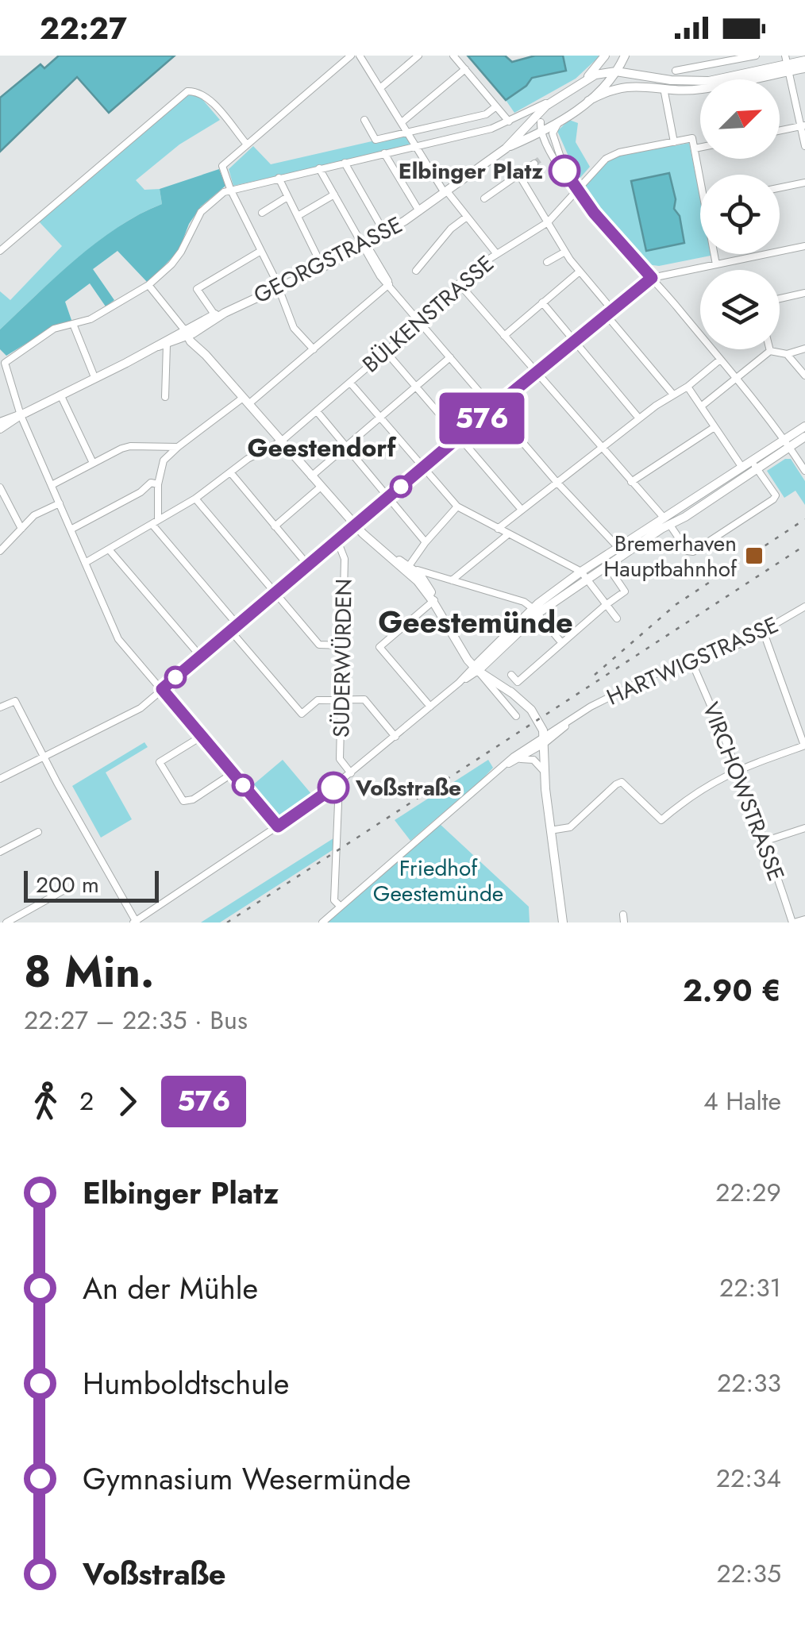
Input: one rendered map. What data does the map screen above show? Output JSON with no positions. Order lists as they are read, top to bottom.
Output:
{
  "streets": {
    "main road": ["GEORGSTRASSE"],
    "street": [
      "BÜLKENSTRASSE",
      "SÜDERWÜRDEN",
      "HARTWIGSTRASSE",
      "VIRCHOWSTRASSE"
    ]
  },
  "crossings": [
    ["HARTWIGSTRASSE", "VIRCHOWSTRASSE"]
  ],
  "districts": ["Geestendorf", "Geestemünde"],
  "parks": ["Friedhof Geestemünde"],
  "places": {
    "other": ["Elbinger Platz", "Voßstraße"],
    "transit": ["Bremerhaven Hauptbahnhof"]
  },
  "lines": ["bus line 576"],
  "scale_bar": "200 m",
  "north": "top right",
  "page": {
    "status": "22:27",
    "on_map": "576",
    "scale": "200 m",
    "heading": ["8 Min.", "22:27 – 22:35 · Bus", "2.90 €"],
    "legs": ["2", "576", "4 Halte"],
    "list": [
      {
        "name": "Elbinger Platz",
        "value": "22:29"
      },
      {
        "name": "An der Mühle",
        "value": "22:31"
      },
      {
        "name": "Humboldtschule",
        "value": "22:33"
      },
      {
        "name": "Gymnasium Wesermünde",
        "value": "22:34"
      },
      {
        "name": "Voßstraße",
        "value": "22:35"
      }
    ]
  }
}
